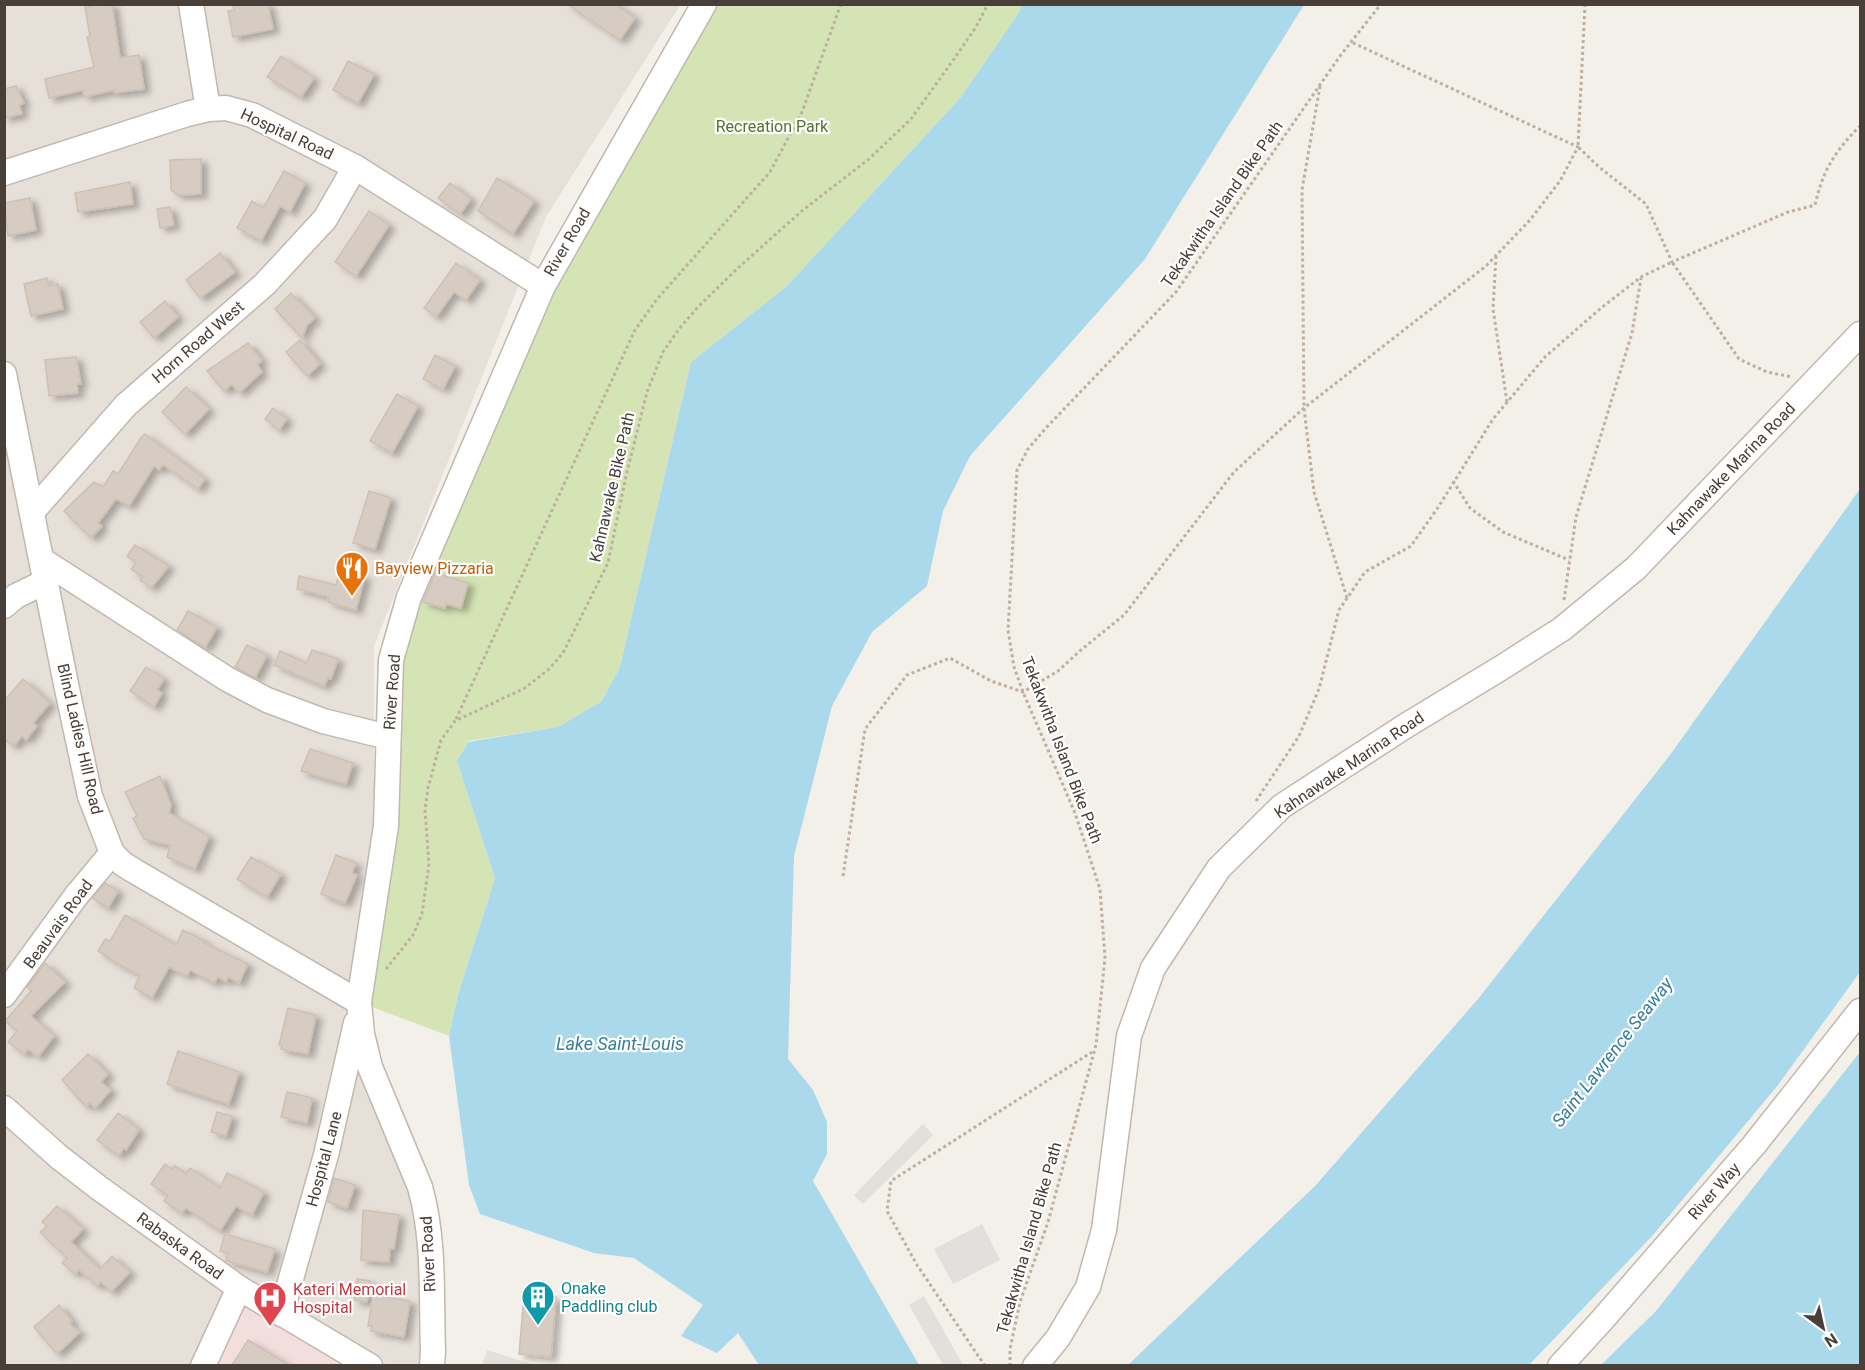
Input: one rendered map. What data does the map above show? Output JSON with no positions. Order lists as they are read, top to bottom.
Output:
{
  "streets": {
    "street": [
      "Hospital Road",
      "River Road",
      "Horn Road West",
      "Kahnawake Marina Road",
      "Blind Ladies Hill Road",
      "Beauvais Road",
      "Hospital Lane",
      "River Way",
      "Rabaska Road"
    ],
    "path": ["Tekakwitha Island Bike Path", "Kahnawake Bike Path"]
  },
  "crossings": [
    ["Hospital Road", "River Road"],
    ["Hospital Road", "Horn Road West"],
    ["River Road", "Hospital Lane"],
    ["Horn Road West", "Blind Ladies Hill Road"],
    ["Blind Ladies Hill Road", "Beauvais Road"],
    ["Hospital Lane", "Rabaska Road"]
  ],
  "water": ["Lake Saint-Louis", "Saint Lawrence Seaway"],
  "parks": ["Recreation Park"],
  "places": {
    "restaurant": ["Bayview Pizzaria"],
    "building": ["Onake Paddling club"],
    "hospital": ["Kateri Memorial Hospital"]
  },
  "north": "bottom right"
}
